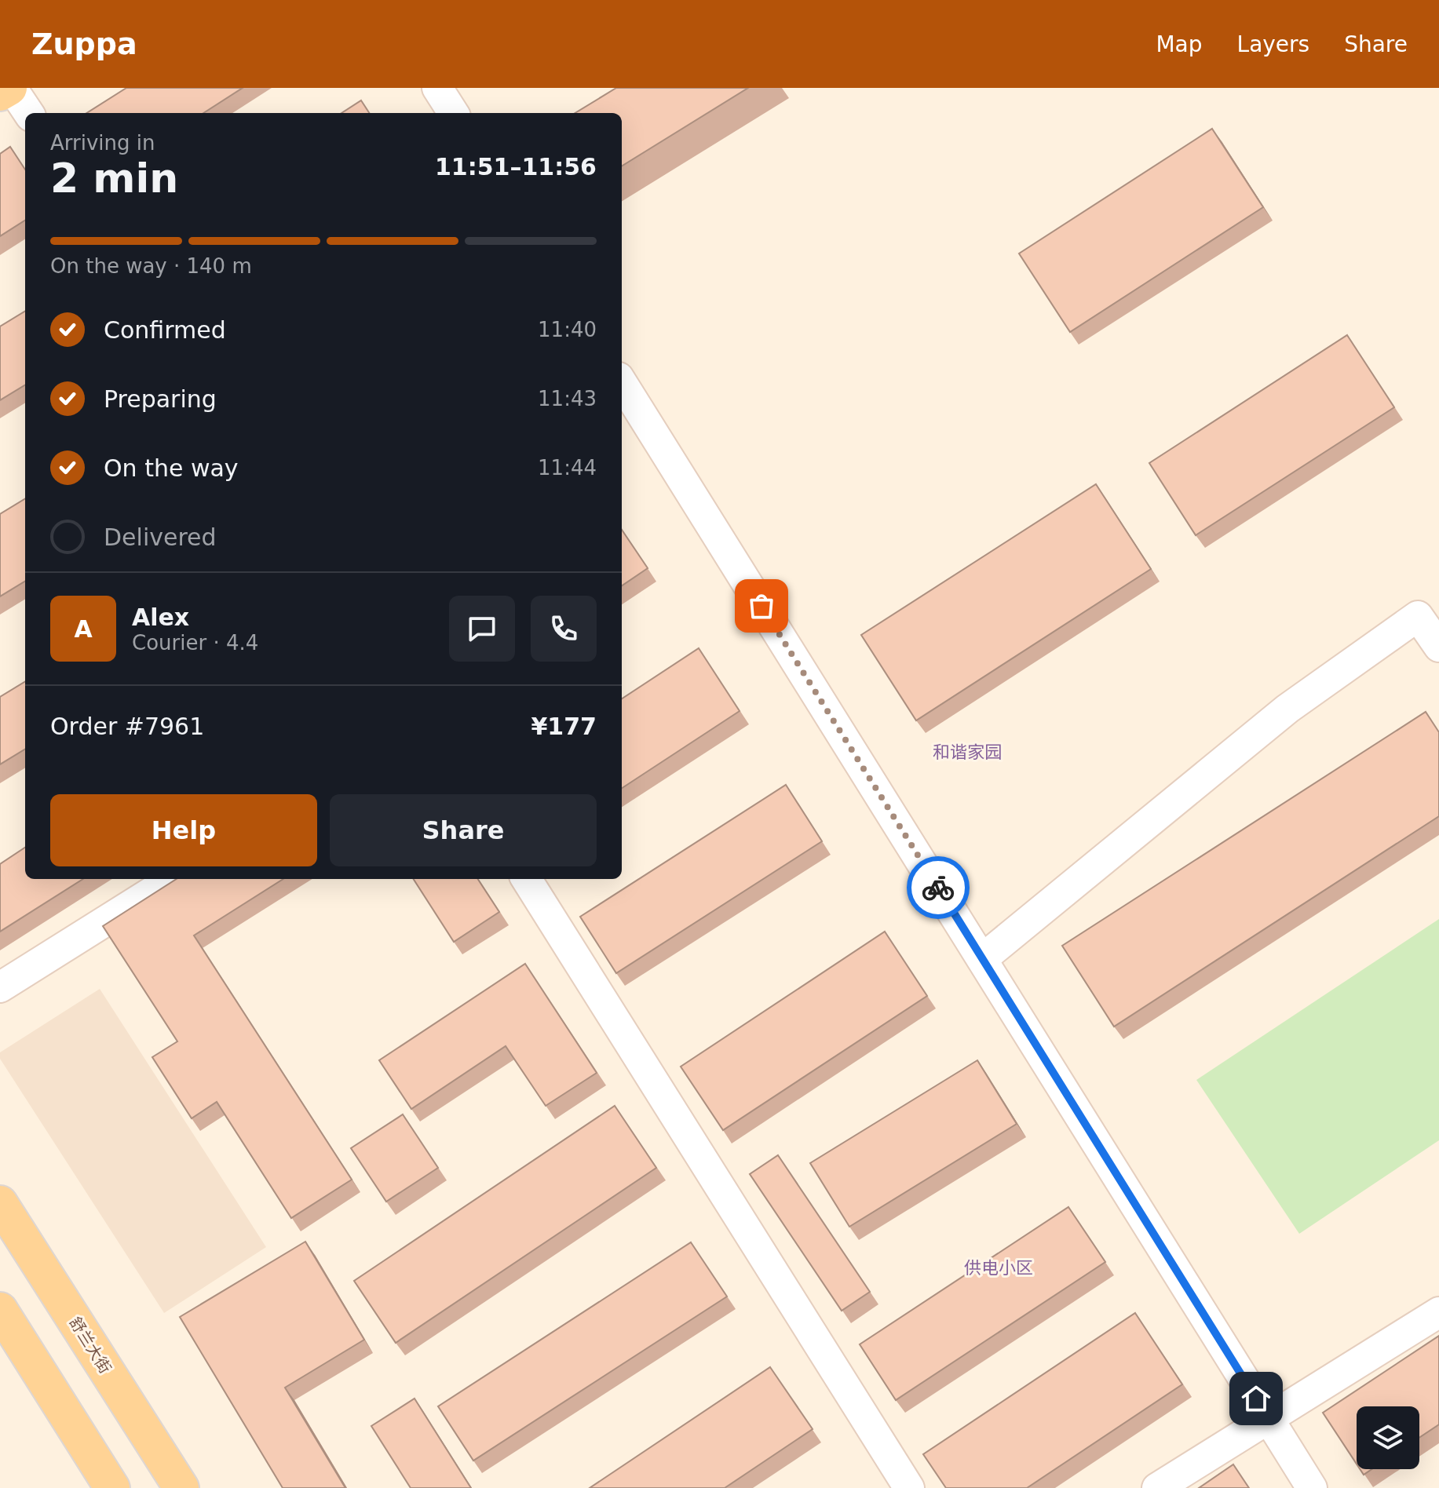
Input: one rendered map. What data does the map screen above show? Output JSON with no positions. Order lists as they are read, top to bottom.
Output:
{
  "streets": {
    "main road": ["舒兰大街"]
  },
  "districts": ["和谐家园", "供电小区"],
  "page": {
    "header": "Zuppa",
    "nav": ["Map", "Layers", "Share"],
    "heading": ["2 min", "Arriving in", "11:51–11:56"],
    "panel": [
      "Alex",
      "Courier · 4.4",
      "Order #7961",
      "¥177"
    ],
    "bar": "On the way · 140 m",
    "list": [
      ["Confirmed", "11:40"],
      ["Preparing", "11:43"],
      ["On the way", "11:44"],
      "Delivered"
    ],
    "round": "A",
    "buttons": ["Help", "Share"]
  }
}
